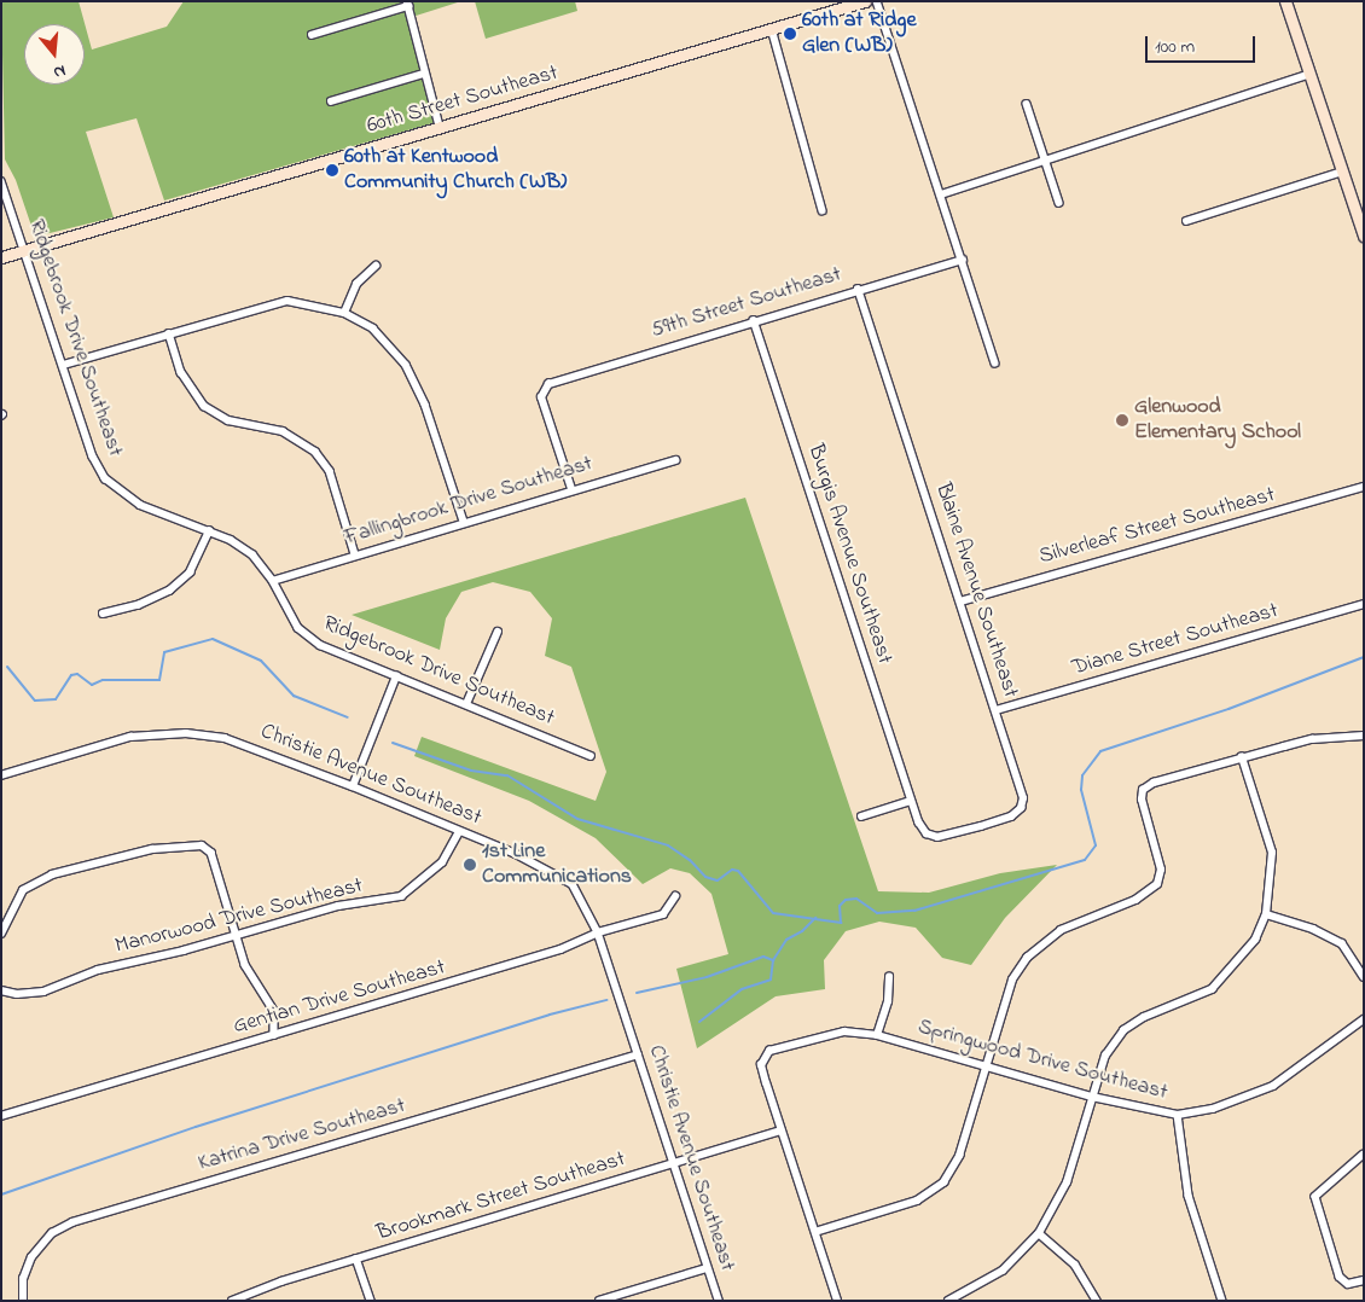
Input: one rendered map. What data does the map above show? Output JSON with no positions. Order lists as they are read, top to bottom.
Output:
{
  "streets": {
    "main road": ["60th Street Southeast"],
    "street": [
      "59th Street Southeast",
      "Ridgebrook Drive Southeast",
      "Fallingbrook Drive Southeast",
      "Silverleaf Street Southeast",
      "Burgis Avenue Southeast",
      "Blaine Avenue Southeast",
      "Diane Street Southeast",
      "Christie Avenue Southeast",
      "Manorwood Drive Southeast",
      "Gentian Drive Southeast",
      "Springwood Drive Southeast",
      "Katrina Drive Southeast",
      "Brookmark Street Southeast"
    ]
  },
  "crossings": [
    ["60th Street Southeast", "Ridgebrook Drive Southeast"],
    ["59th Street Southeast", "Fallingbrook Drive Southeast"],
    ["59th Street Southeast", "Burgis Avenue Southeast"],
    ["59th Street Southeast", "Blaine Avenue Southeast"],
    ["Ridgebrook Drive Southeast", "Fallingbrook Drive Southeast"],
    ["Silverleaf Street Southeast", "Blaine Avenue Southeast"],
    ["Burgis Avenue Southeast", "Blaine Avenue Southeast"],
    ["Blaine Avenue Southeast", "Diane Street Southeast"],
    ["Christie Avenue Southeast", "Manorwood Drive Southeast"],
    ["Christie Avenue Southeast", "Gentian Drive Southeast"],
    ["Christie Avenue Southeast", "Katrina Drive Southeast"],
    ["Christie Avenue Southeast", "Brookmark Street Southeast"],
    ["Springwood Drive Southeast", "Brookmark Street Southeast"]
  ],
  "places": [
    "60th at Ridge Glen (WB)",
    "60th at Kentwood Community Church (WB)",
    "Glenwood Elementary School",
    "1st Line Communications"
  ],
  "scale_bar": "100 m",
  "north": "bottom"
}
